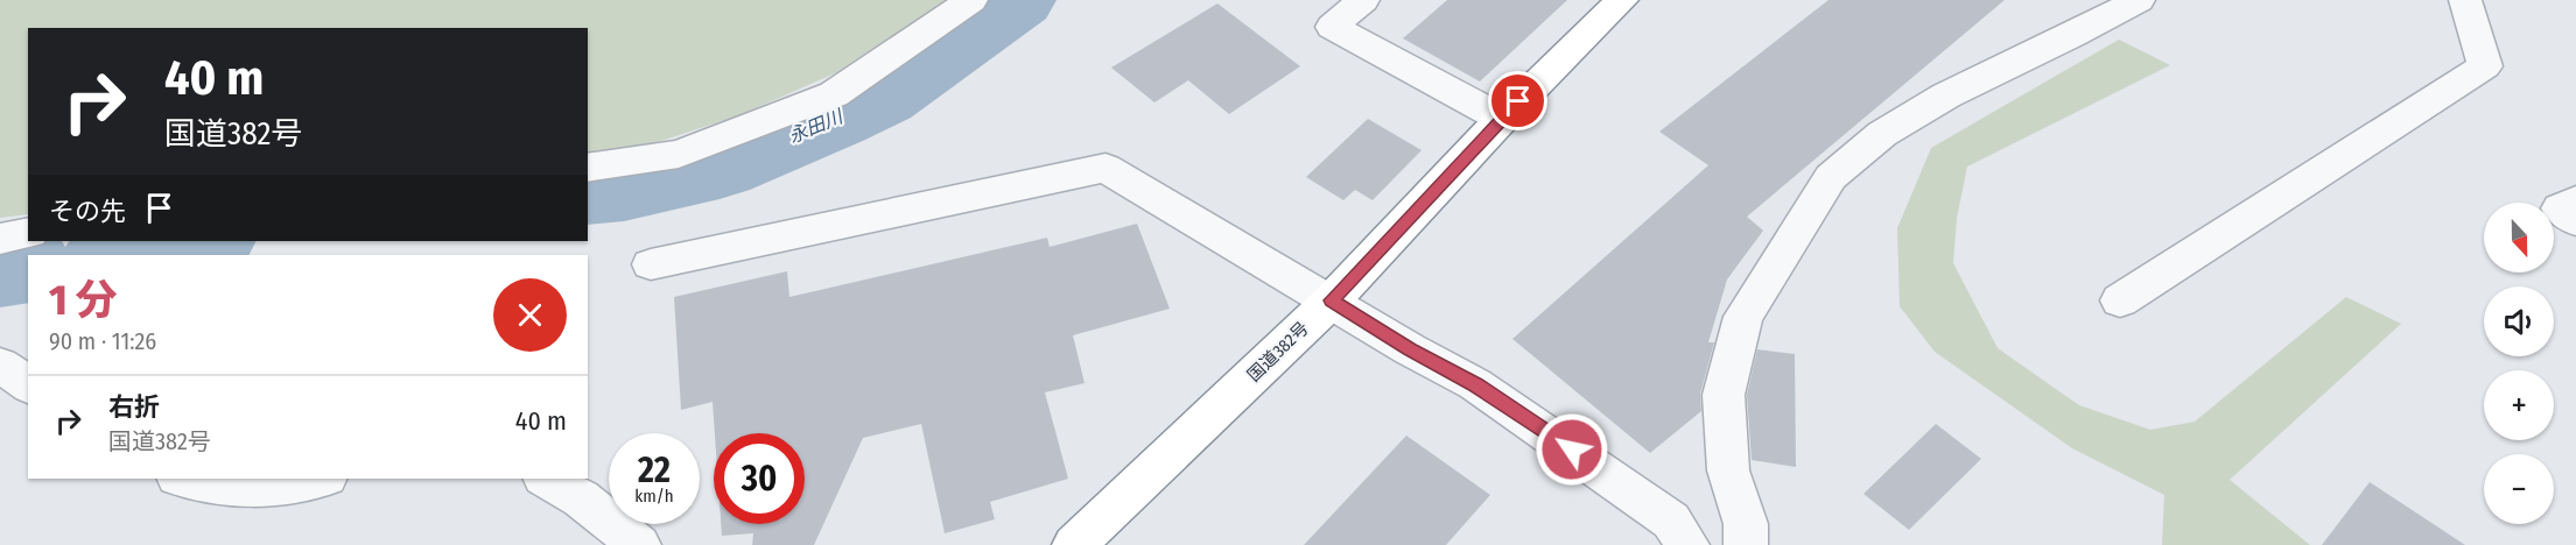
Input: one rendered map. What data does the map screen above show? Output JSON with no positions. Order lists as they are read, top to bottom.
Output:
{
  "streets": {
    "highway": ["国道382号"]
  },
  "water": ["永田川"],
  "north": "bottom",
  "page": {
    "turn": ["40 m", "国道382号"],
    "then": "その先",
    "map_buttons": ["+", "−"],
    "heading": ["1 分", "90 m · 11:26"],
    "list": [
      {
        "name": "右折",
        "note": "国道382号",
        "value": "40 m"
      }
    ],
    "speed": "22 km/h",
    "limit": "30"
  }
}
